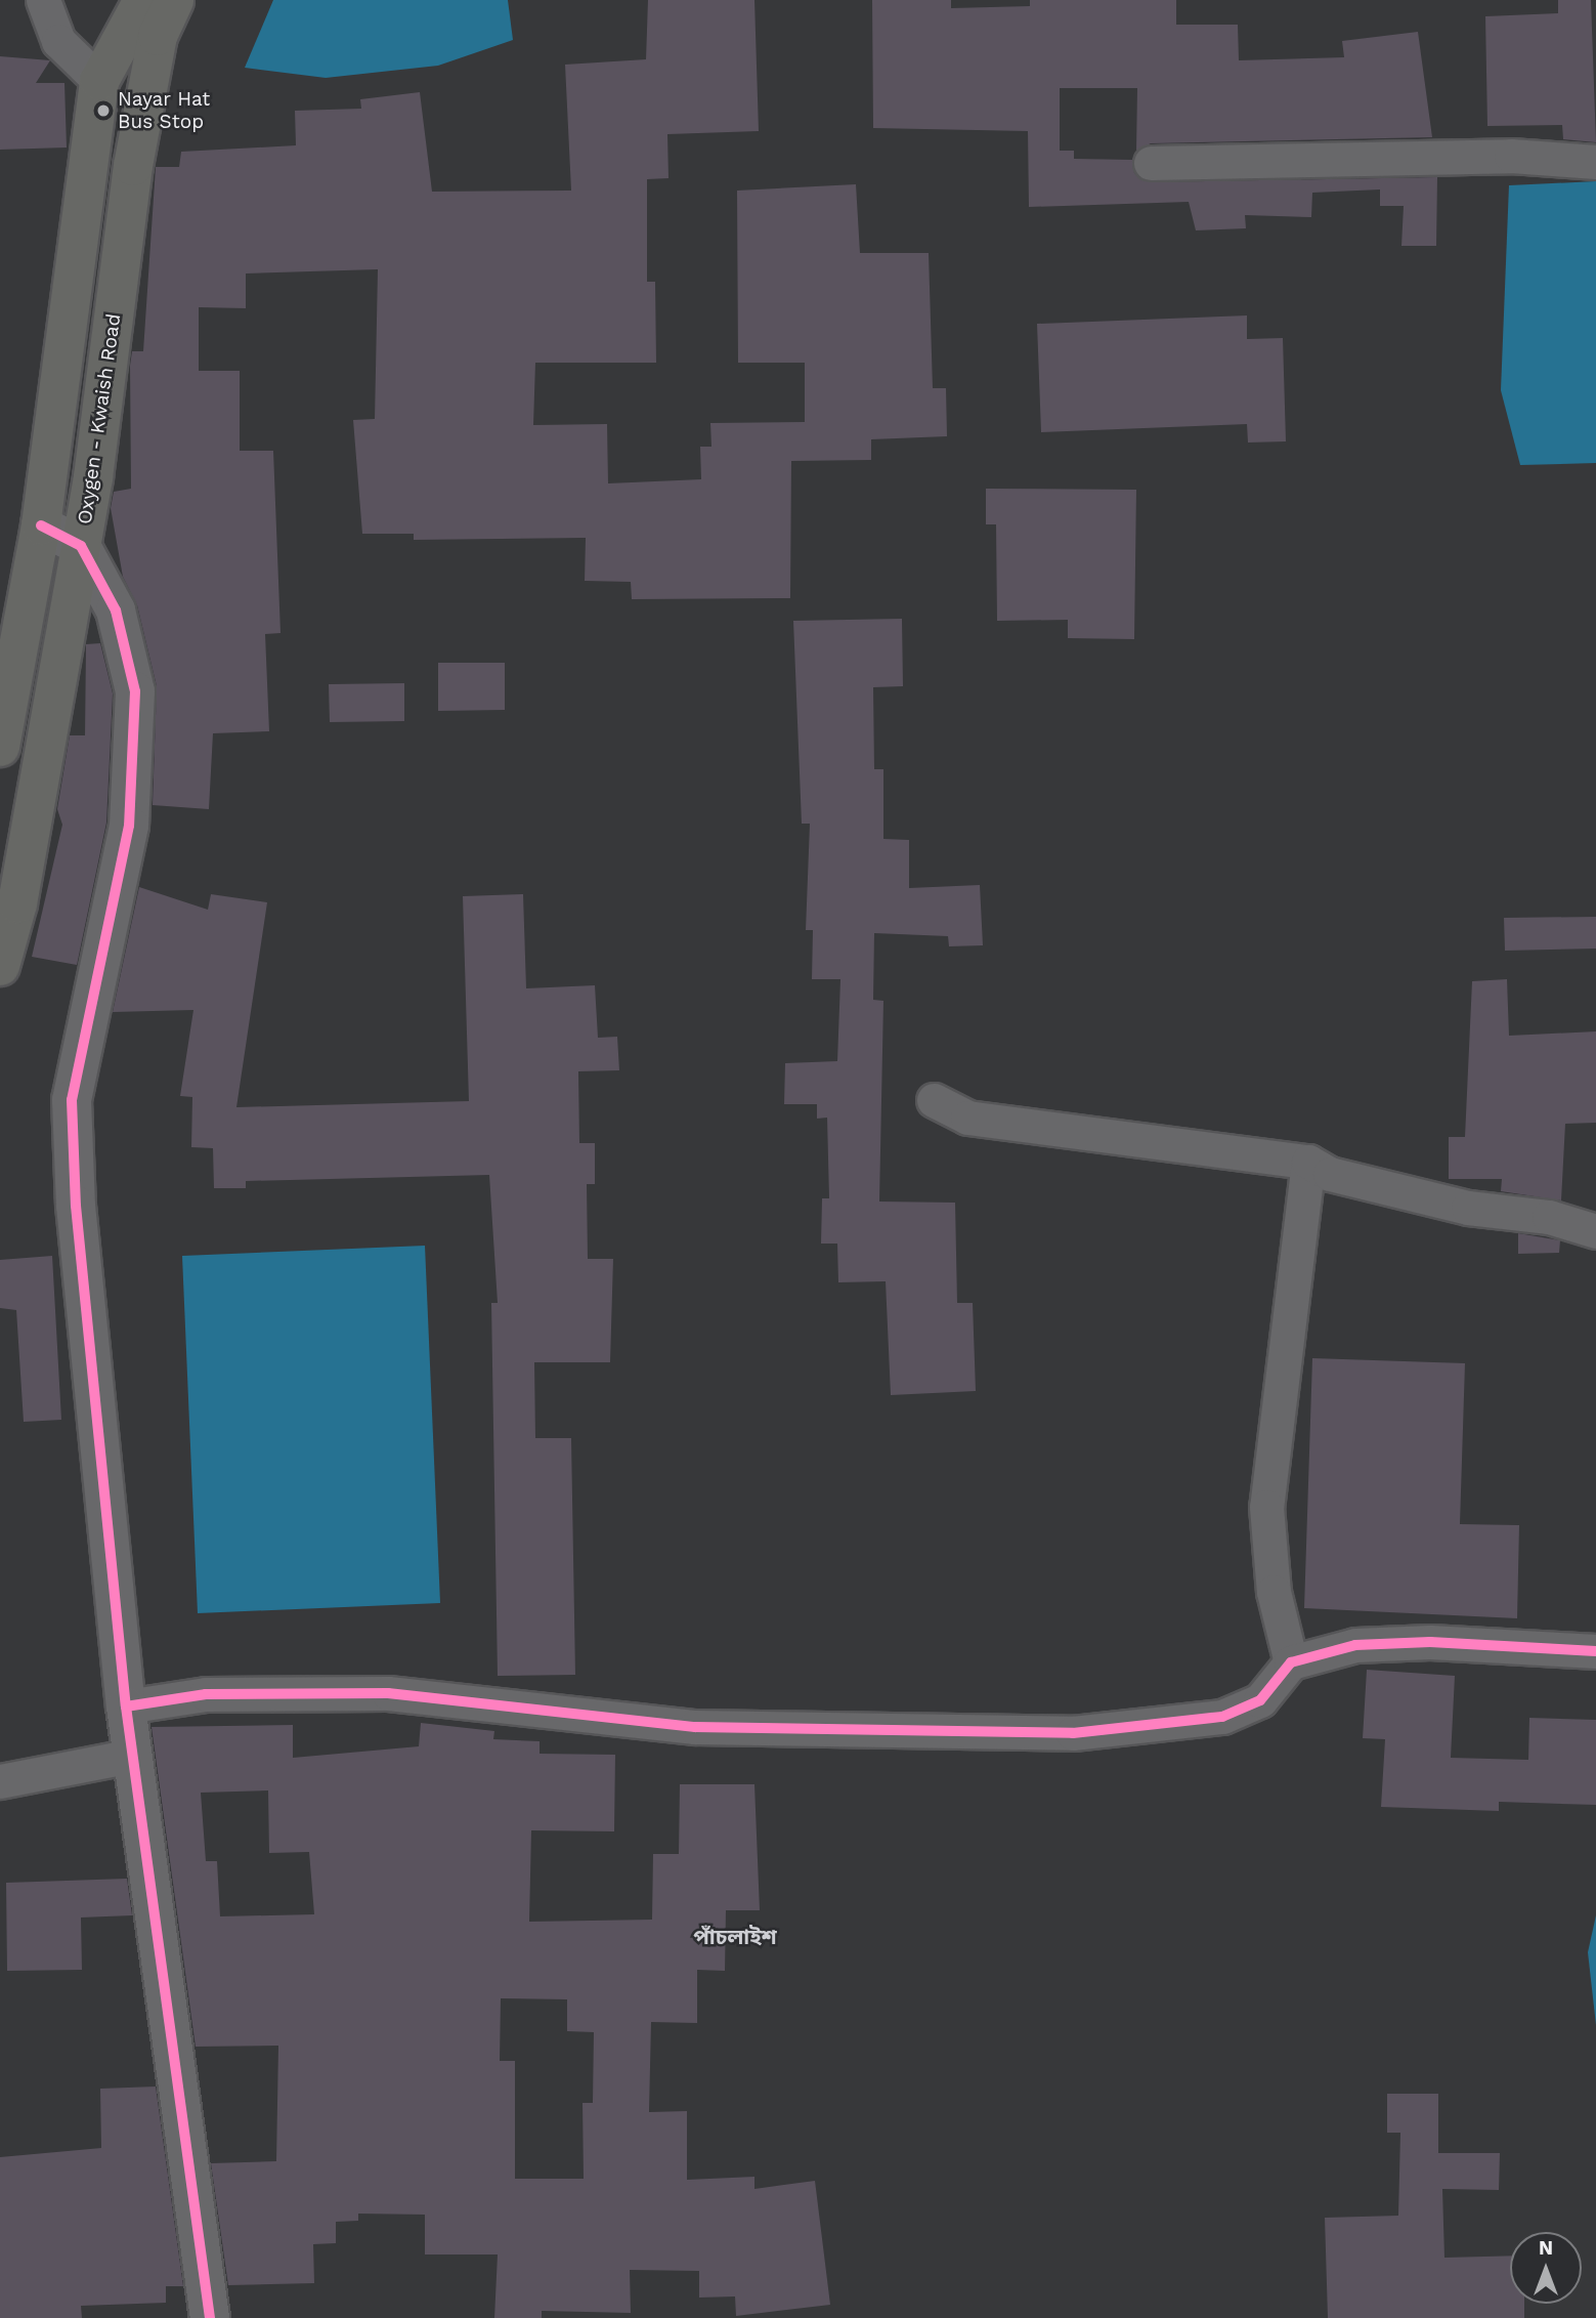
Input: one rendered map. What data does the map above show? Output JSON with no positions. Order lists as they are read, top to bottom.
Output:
{
  "streets": {
    "main road": ["Oxygen - Kwaish Road"]
  },
  "districts": ["পাঁচলাইশ"],
  "places": ["Nayar Hat Bus Stop"],
  "north": "top"
}
